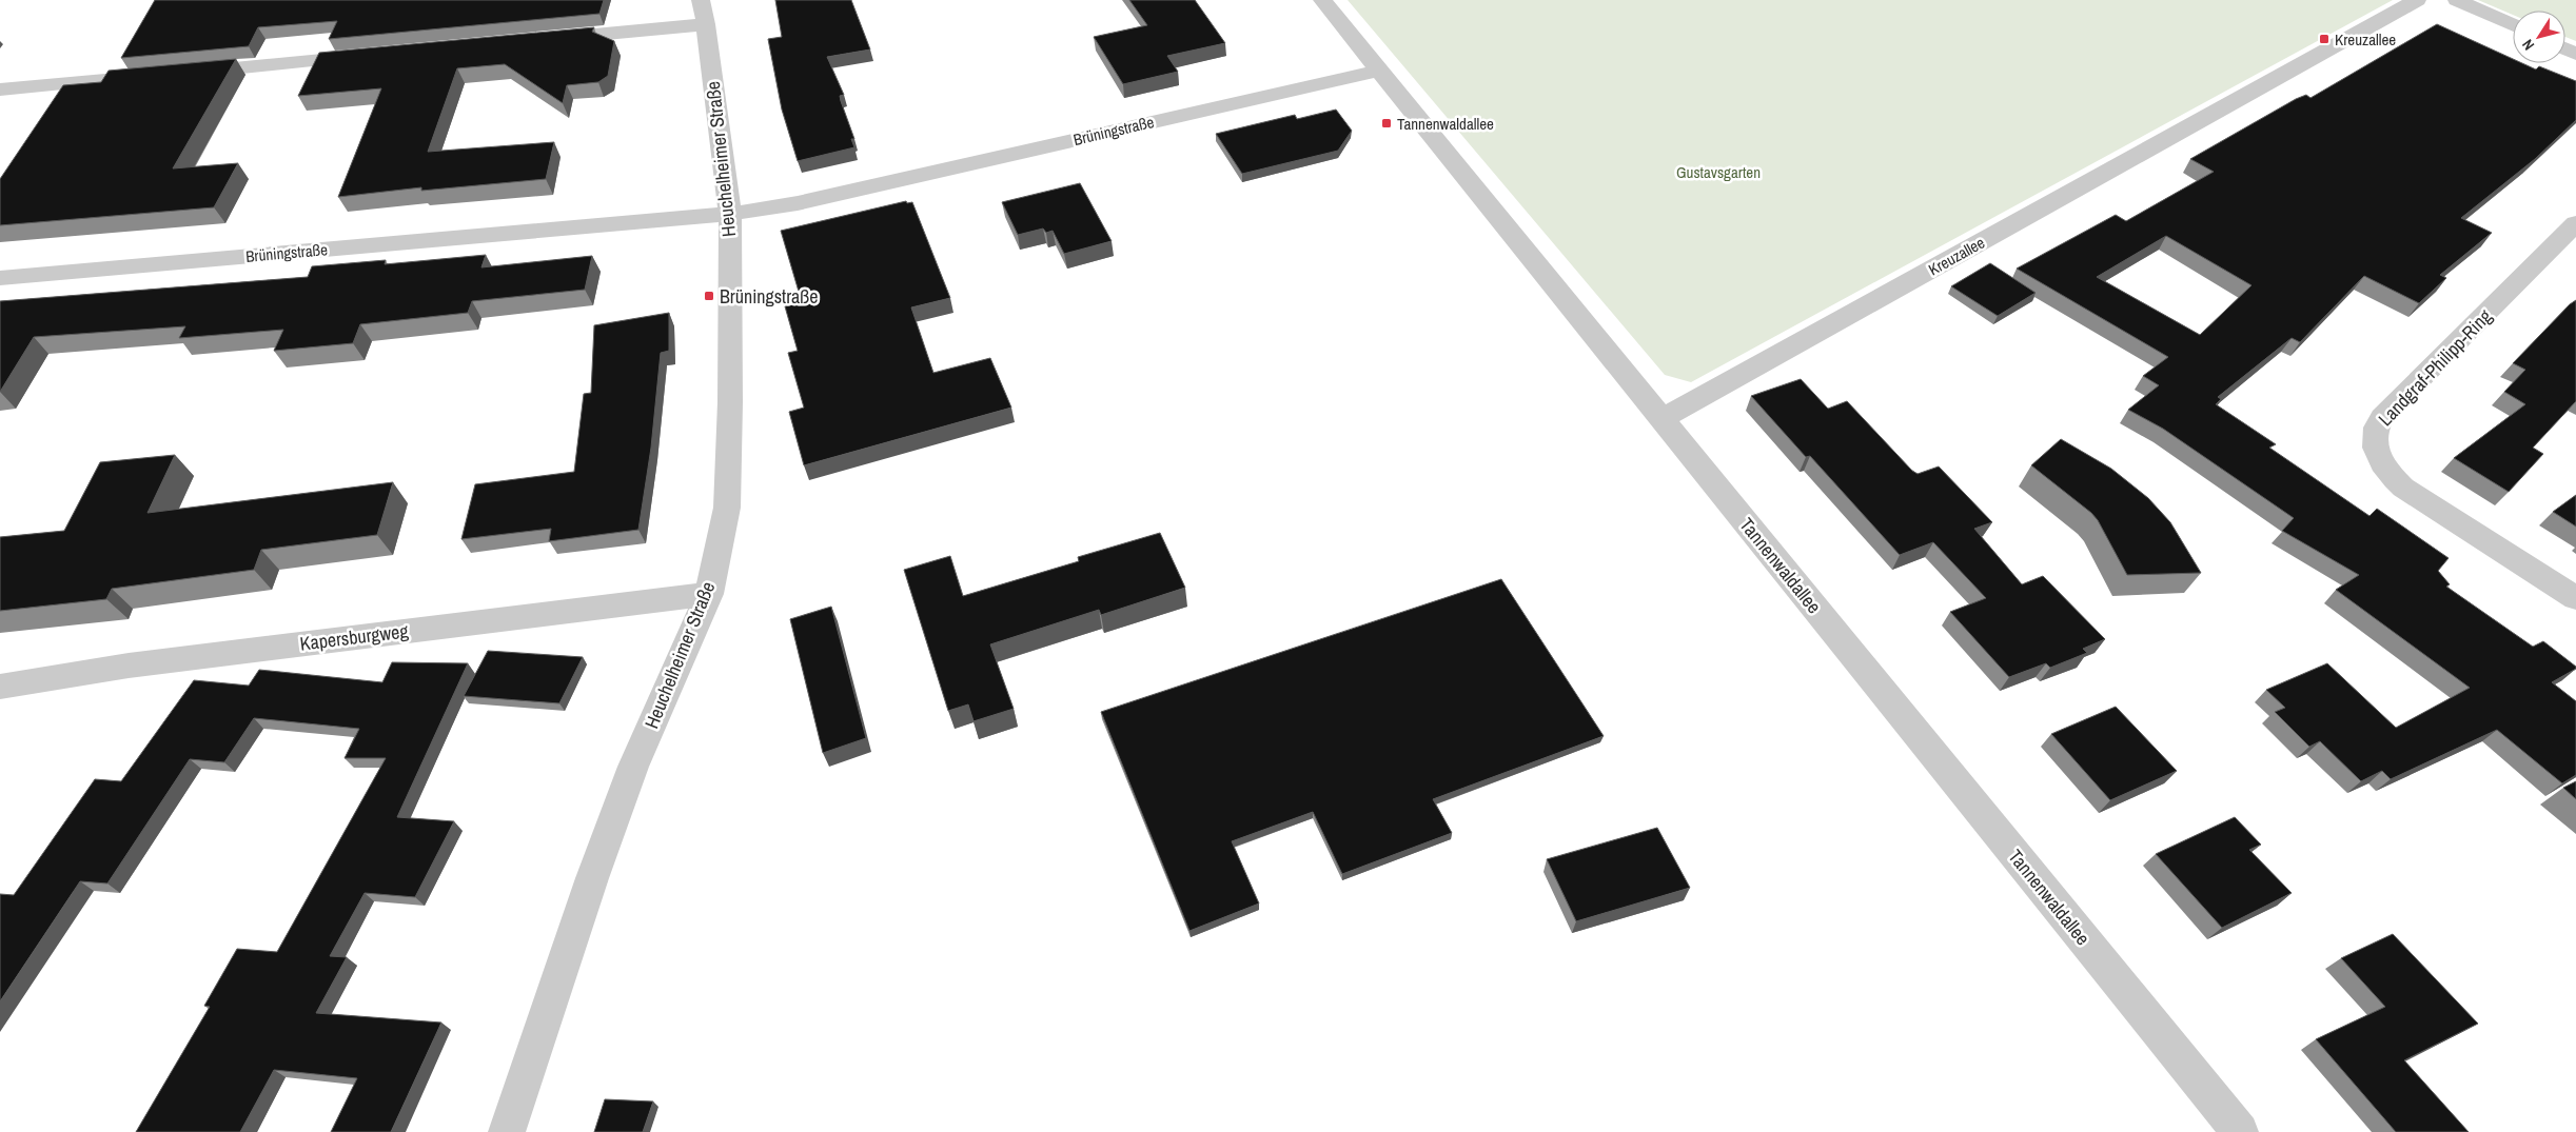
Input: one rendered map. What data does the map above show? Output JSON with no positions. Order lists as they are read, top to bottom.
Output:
{
  "streets": {
    "street": [
      "Brüningstraße",
      "Heuchelheimer Straße",
      "Kreuzallee",
      "Landgraf-Philipp-Ring",
      "Tannenwaldallee",
      "Kapersburgweg"
    ]
  },
  "crossings": [
    ["Brüningstraße", "Heuchelheimer Straße"],
    ["Brüningstraße", "Tannenwaldallee"],
    ["Heuchelheimer Straße", "Kapersburgweg"],
    ["Kreuzallee", "Tannenwaldallee"]
  ],
  "parks": ["Gustavsgarten"],
  "places": {
    "transit": ["Kreuzallee", "Tannenwaldallee", "Brüningstraße"]
  },
  "north": "bottom left"
}
